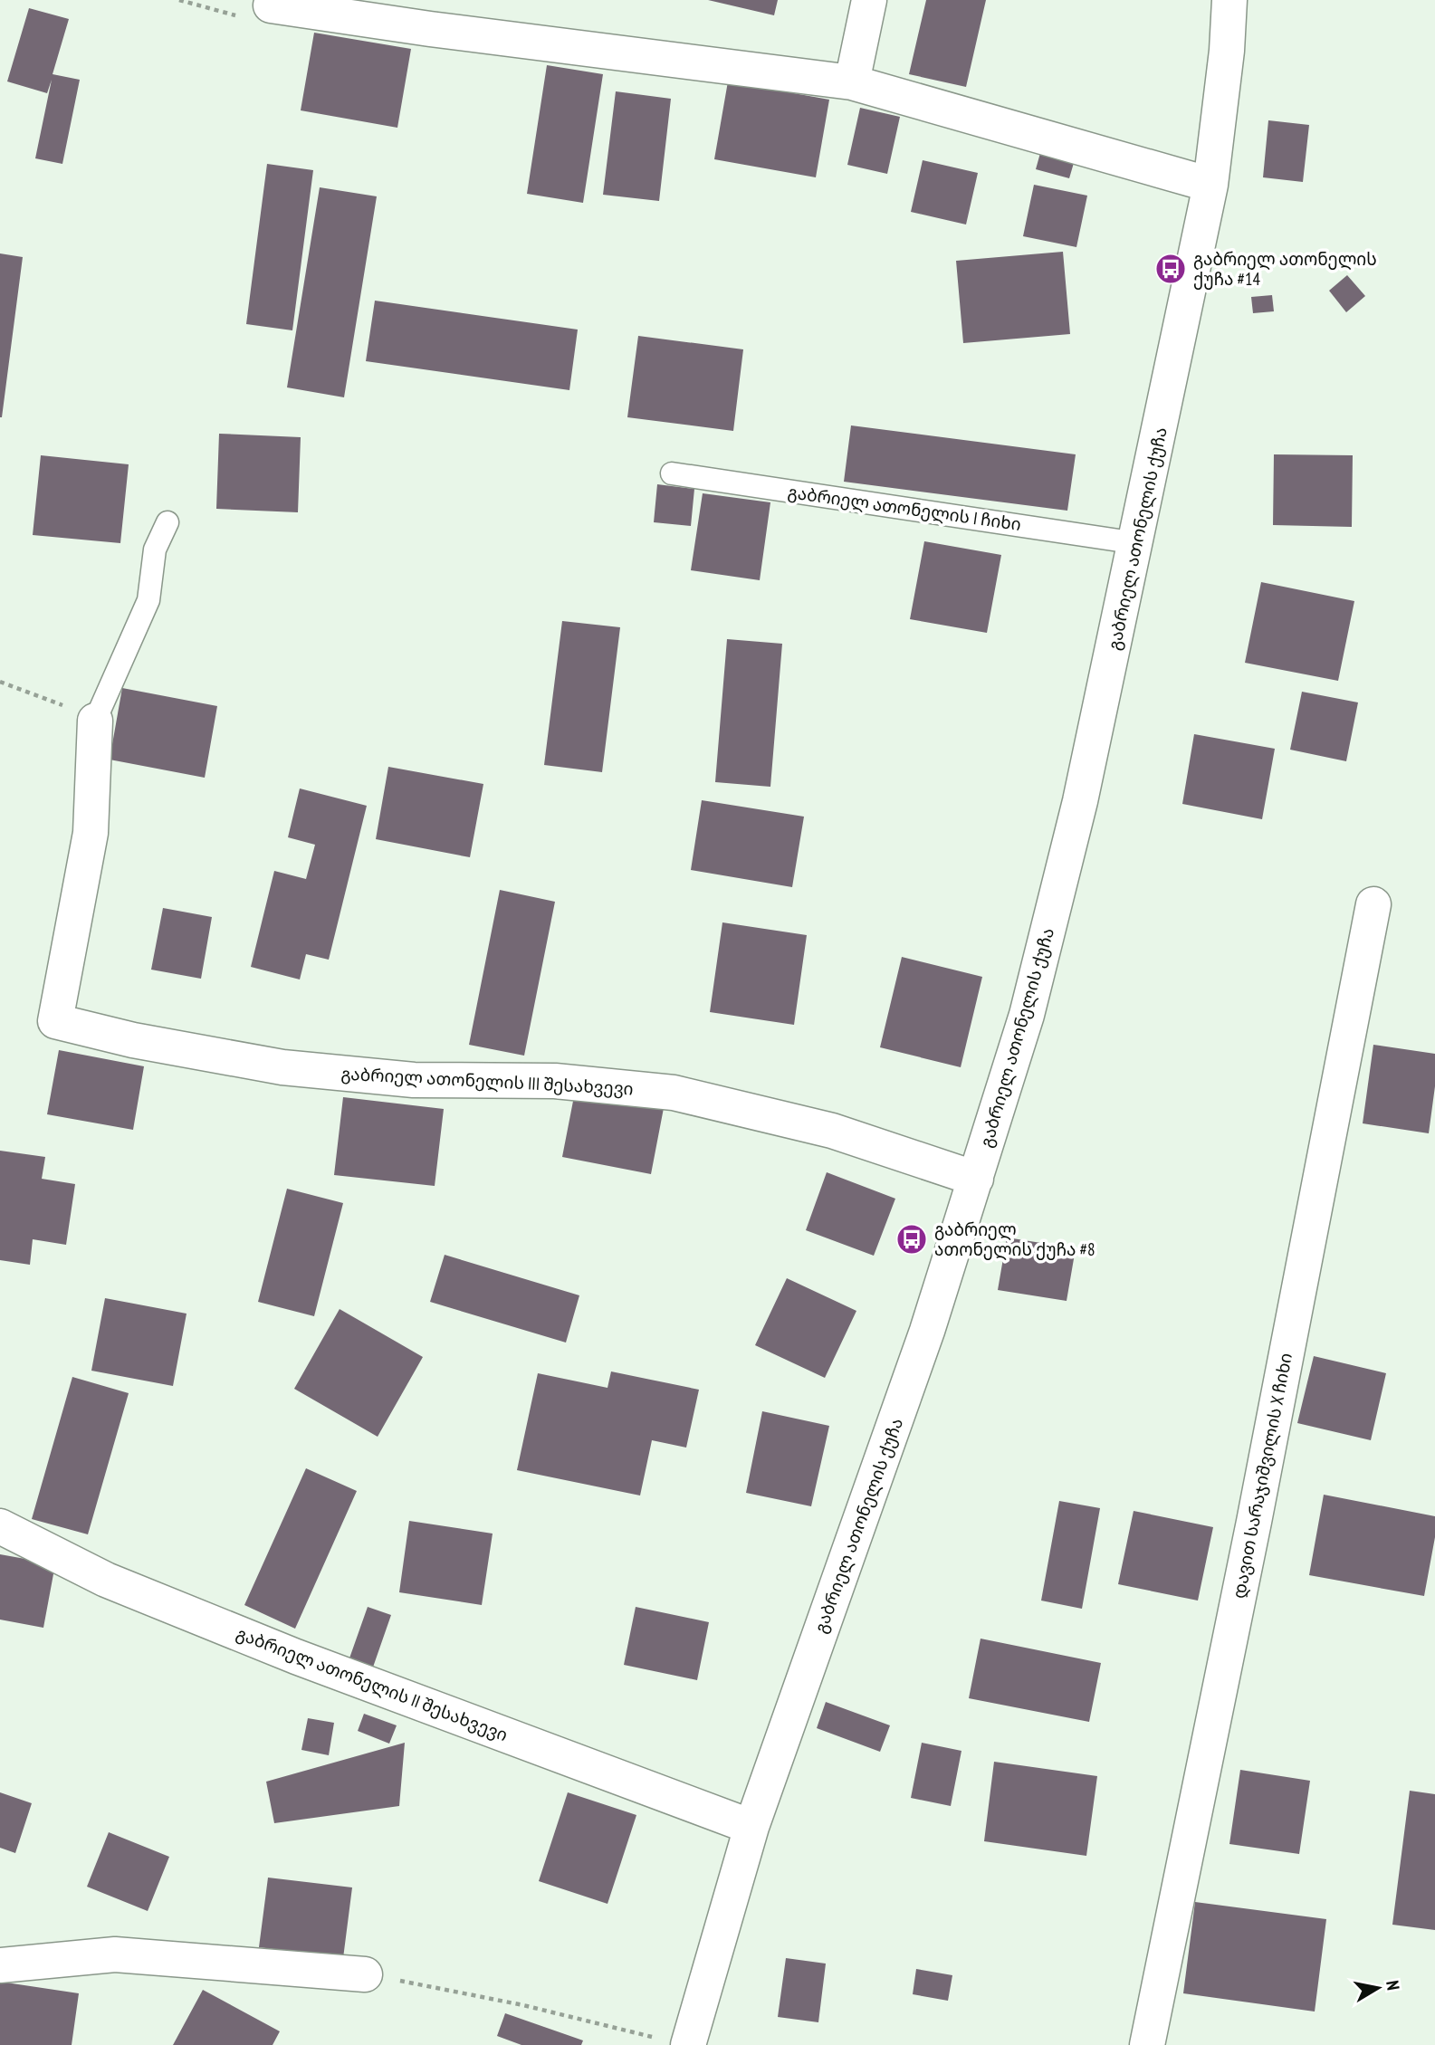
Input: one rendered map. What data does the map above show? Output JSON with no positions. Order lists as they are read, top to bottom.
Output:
{
  "streets": {
    "street": [
      "გაბრიელ ათონელის ქუჩა",
      "გაბრიელ ათონელის III შესახვევი",
      "დავით სარაჯიშვილის X ჩიხი",
      "გაბრიელ ათონელის II შესახვევი"
    ],
    "lane": ["გაბრიელ ათონელის I ჩიხი"]
  },
  "crossings": [
    ["გაბრიელ ათონელის I ჩიხი", "გაბრიელ ათონელის ქუჩა"],
    ["გაბრიელ ათონელის ქუჩა", "გაბრიელ ათონელის III შესახვევი"],
    ["გაბრიელ ათონელის ქუჩა", "გაბრიელ ათონელის II შესახვევი"]
  ],
  "places": {
    "bus stop": ["გაბრიელ ათონელის ქუჩა #14", "გაბრიელ ათონელის ქუჩა #8"]
  },
  "north": "right"
}
